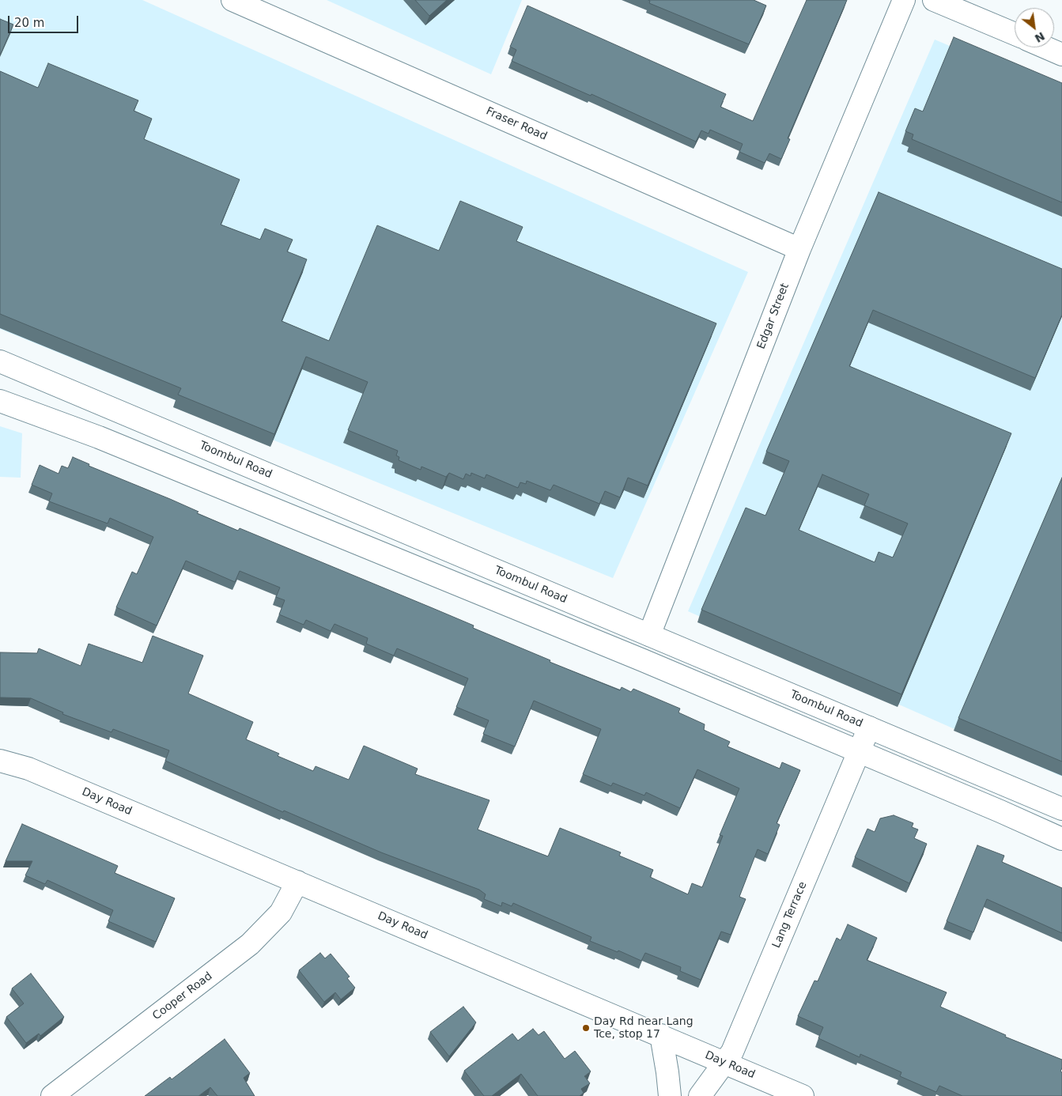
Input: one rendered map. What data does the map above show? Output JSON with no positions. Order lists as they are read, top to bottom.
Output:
{
  "streets": {
    "street": [
      "Fraser Road",
      "Edgar Street",
      "Toombul Road",
      "Day Road",
      "Lang Terrace",
      "Cooper Road"
    ]
  },
  "crossings": [
    ["Fraser Road", "Edgar Street"],
    ["Edgar Street", "Toombul Road"],
    ["Toombul Road", "Lang Terrace"],
    ["Day Road", "Lang Terrace"],
    ["Day Road", "Cooper Road"]
  ],
  "places": ["Day Rd near Lang Tce, stop 17"],
  "scale_bar": "20 m",
  "north": "bottom right"
}
